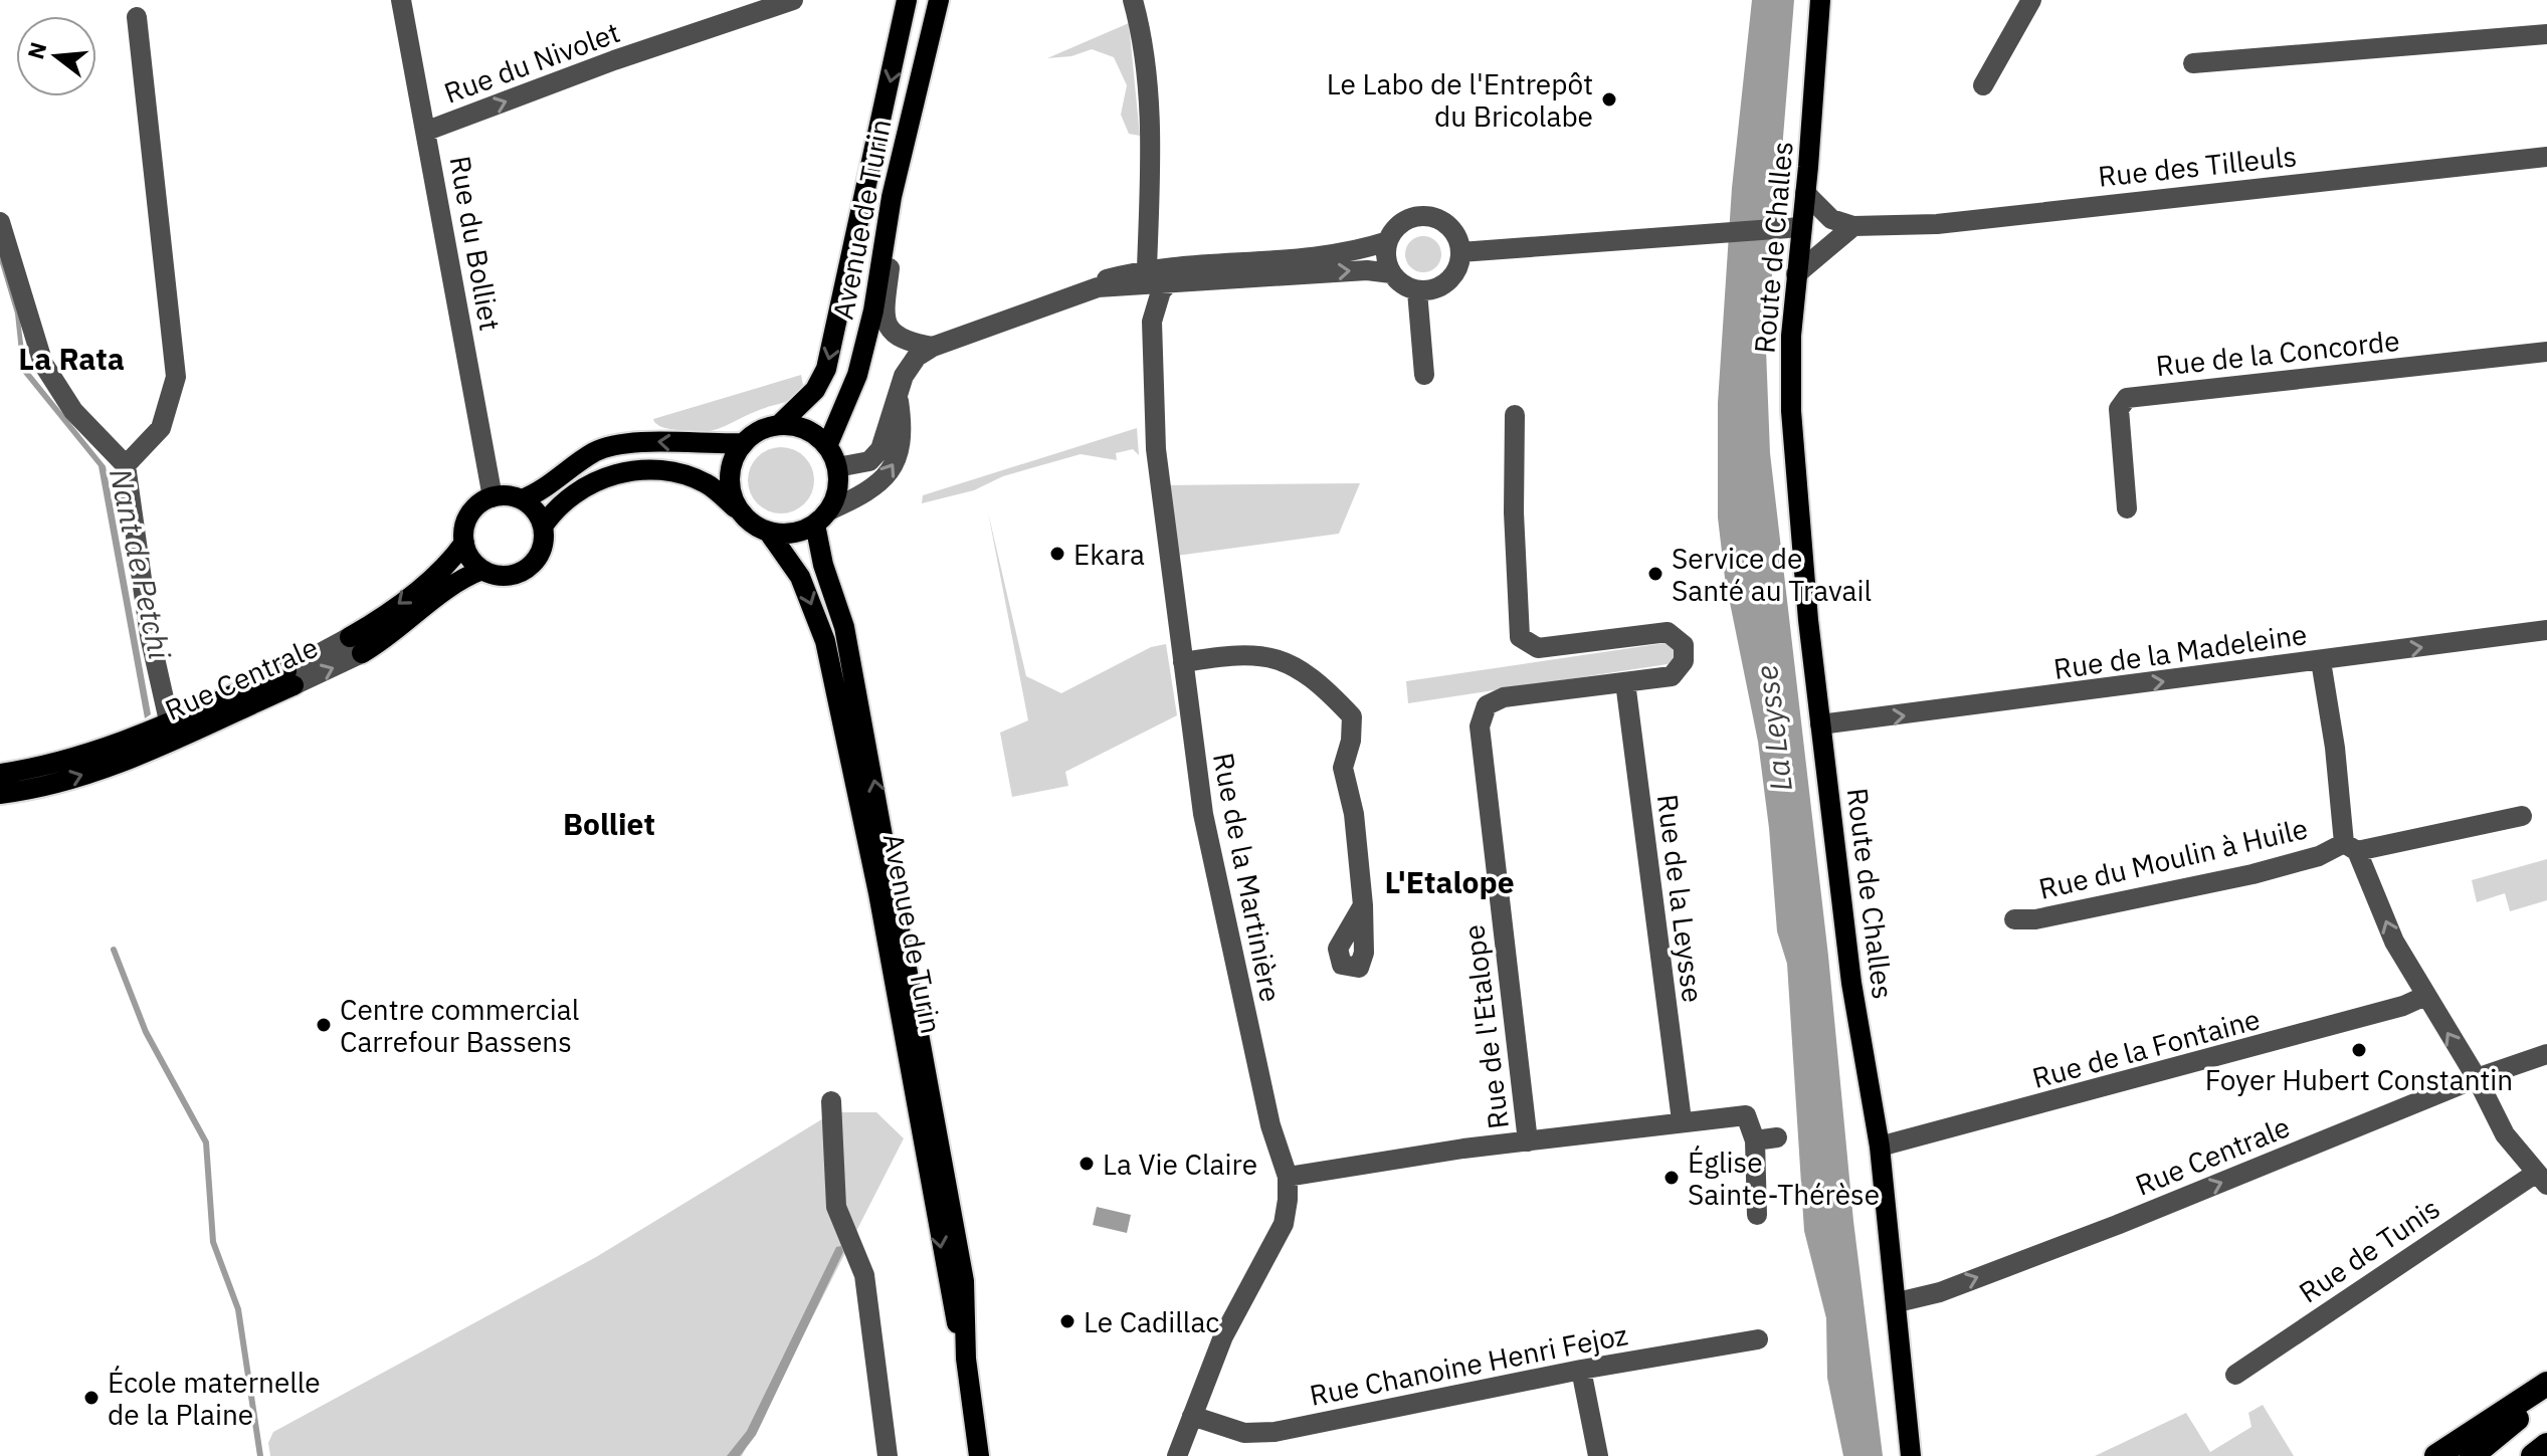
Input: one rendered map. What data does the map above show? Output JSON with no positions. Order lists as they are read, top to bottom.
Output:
{
  "streets": {
    "main road": ["Avenue de Turin", "Route de Challes", "Rue Centrale"],
    "street": [
      "Rue du Nivolet",
      "Rue des Tilleuls",
      "Rue du Bolliet",
      "Rue de la Concorde",
      "Rue de la Madeleine",
      "Rue du Moulin à Huile",
      "Rue de la Martinière",
      "Rue de la Leysse",
      "Rue de l'Etalope",
      "Rue de la Fontaine",
      "Rue de Tunis",
      "Rue Chanoine Henri Fejoz"
    ]
  },
  "crossings": [
    ["Rue du Nivolet", "Rue du Bolliet"],
    ["Rue du Bolliet", "Rue Centrale"],
    ["Route de Challes", "Rue de la Madeleine"],
    ["Route de Challes", "Rue Centrale"],
    ["Route de Challes", "Rue de la Fontaine"],
    ["Rue de la Martinière", "Rue Chanoine Henri Fejoz"],
    ["Rue de la Leysse", "Rue de l'Etalope"]
  ],
  "one_way": ["Rue du Nivolet", "Rue de la Madeleine"],
  "districts": ["La Rata", "Bolliet", "L'Etalope"],
  "water": ["Nant de Petchi", "La Leysse"],
  "places": [
    "Le Labo de l'Entrepôt du Bricolabe",
    "Ekara",
    "Service de Santé au Travail",
    "Centre commercial Carrefour Bassens",
    "Foyer Hubert Constantin",
    "La Vie Claire",
    "Église Sainte-Thérèse",
    "Le Cadillac",
    "École maternelle de la Plaine"
  ],
  "north": "left"
}
